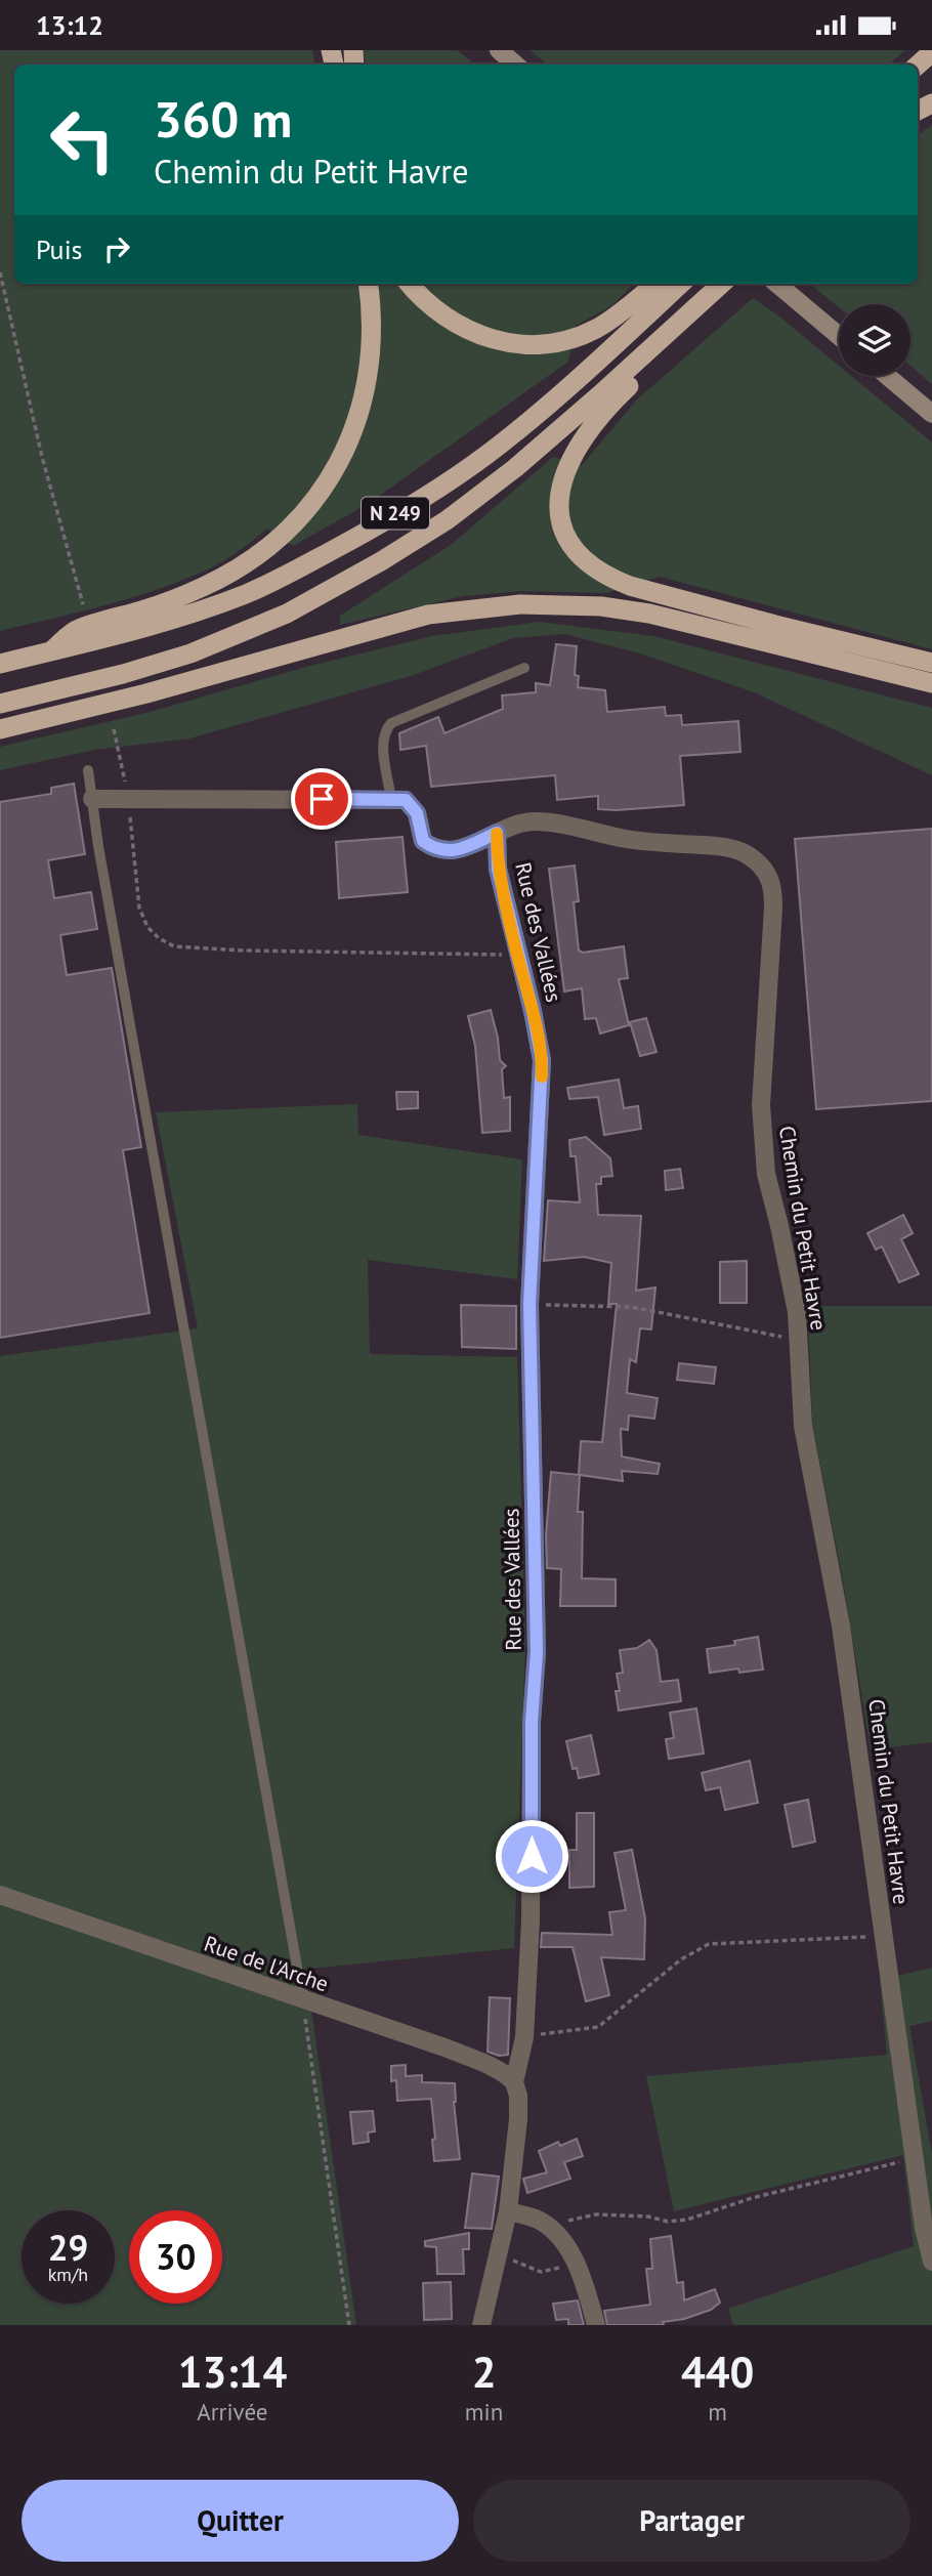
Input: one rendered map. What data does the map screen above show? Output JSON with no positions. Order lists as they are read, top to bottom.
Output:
{
  "streets": {
    "highway": ["N 249"],
    "street": ["Rue des Vallées", "Chemin du Petit Havre", "Rue de l'Arche"]
  },
  "crossings": [
    ["Rue des Vallées", "Chemin du Petit Havre"],
    ["Rue des Vallées", "Rue de l'Arche"]
  ],
  "page": {
    "status": "13:12",
    "turn": ["360 m", "Chemin du Petit Havre"],
    "then": "Puis",
    "speed": "29 km/h",
    "limit": "30",
    "eta": [
      "13:14",
      "Arrivée",
      "2",
      "min",
      "440",
      "m"
    ],
    "buttons": ["Quitter", "Partager"]
  }
}
